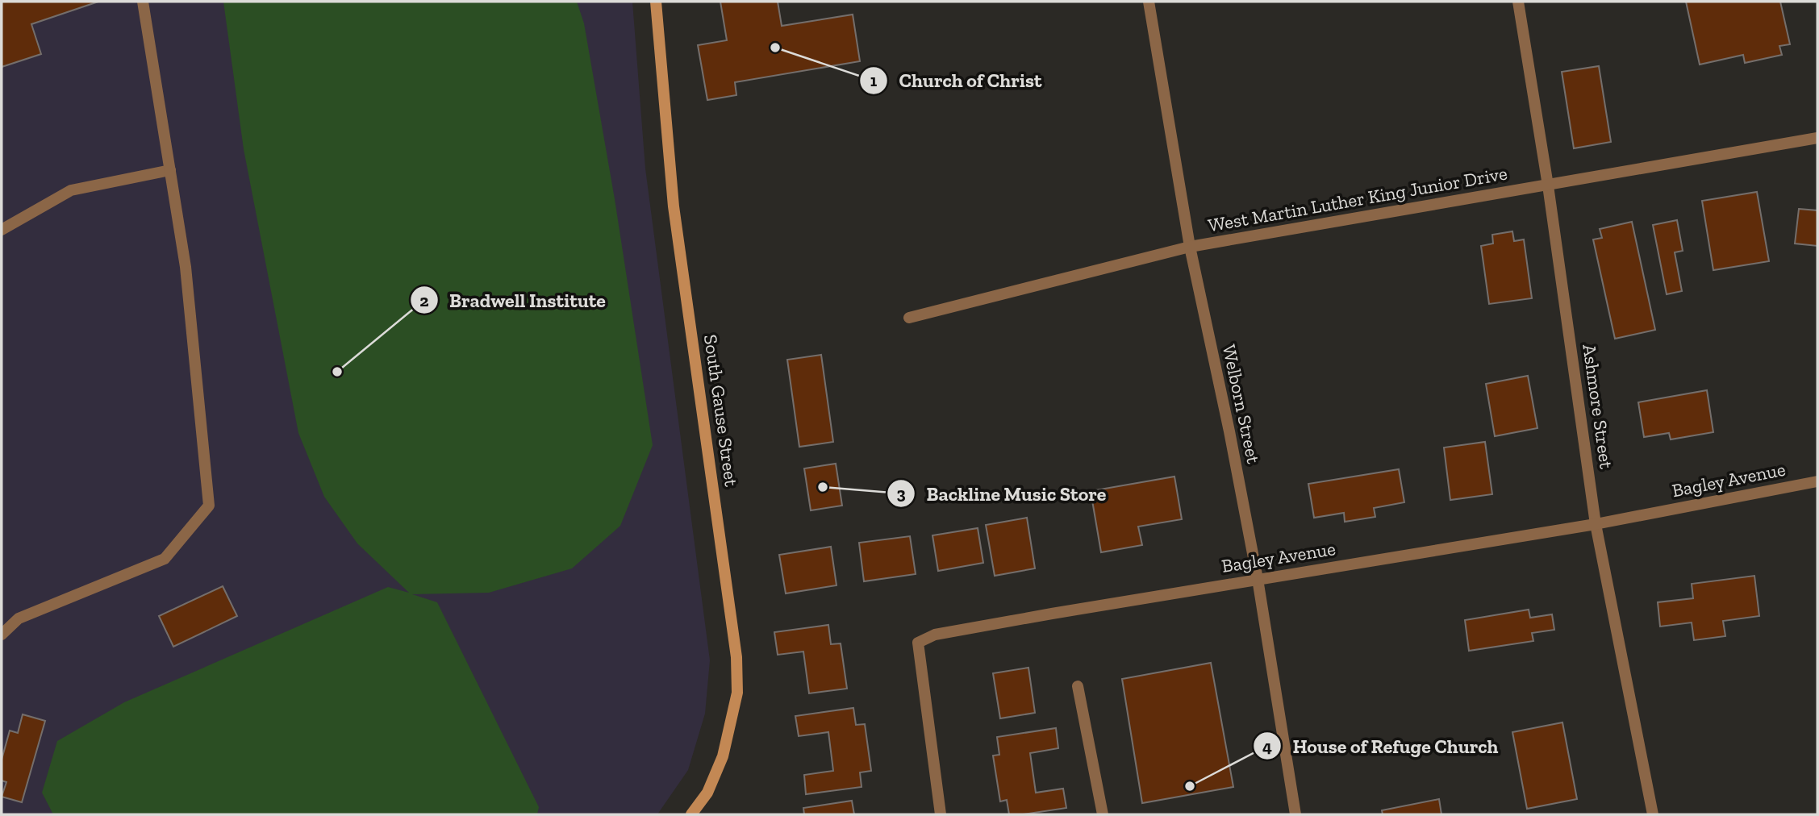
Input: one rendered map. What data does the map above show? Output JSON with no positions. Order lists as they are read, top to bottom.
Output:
{
  "streets": {
    "street": [
      "West Martin Luther King Junior Drive",
      "Welborn Street",
      "Ashmore Street",
      "South Gause Street",
      "Bagley Avenue"
    ]
  },
  "crossings": [
    ["West Martin Luther King Junior Drive", "Welborn Street"],
    ["West Martin Luther King Junior Drive", "Ashmore Street"],
    ["Welborn Street", "Bagley Avenue"],
    ["Ashmore Street", "Bagley Avenue"]
  ],
  "places": [
    "Church of Christ",
    "Bradwell Institute",
    "Backline Music Store",
    "House of Refuge Church"
  ]
}
